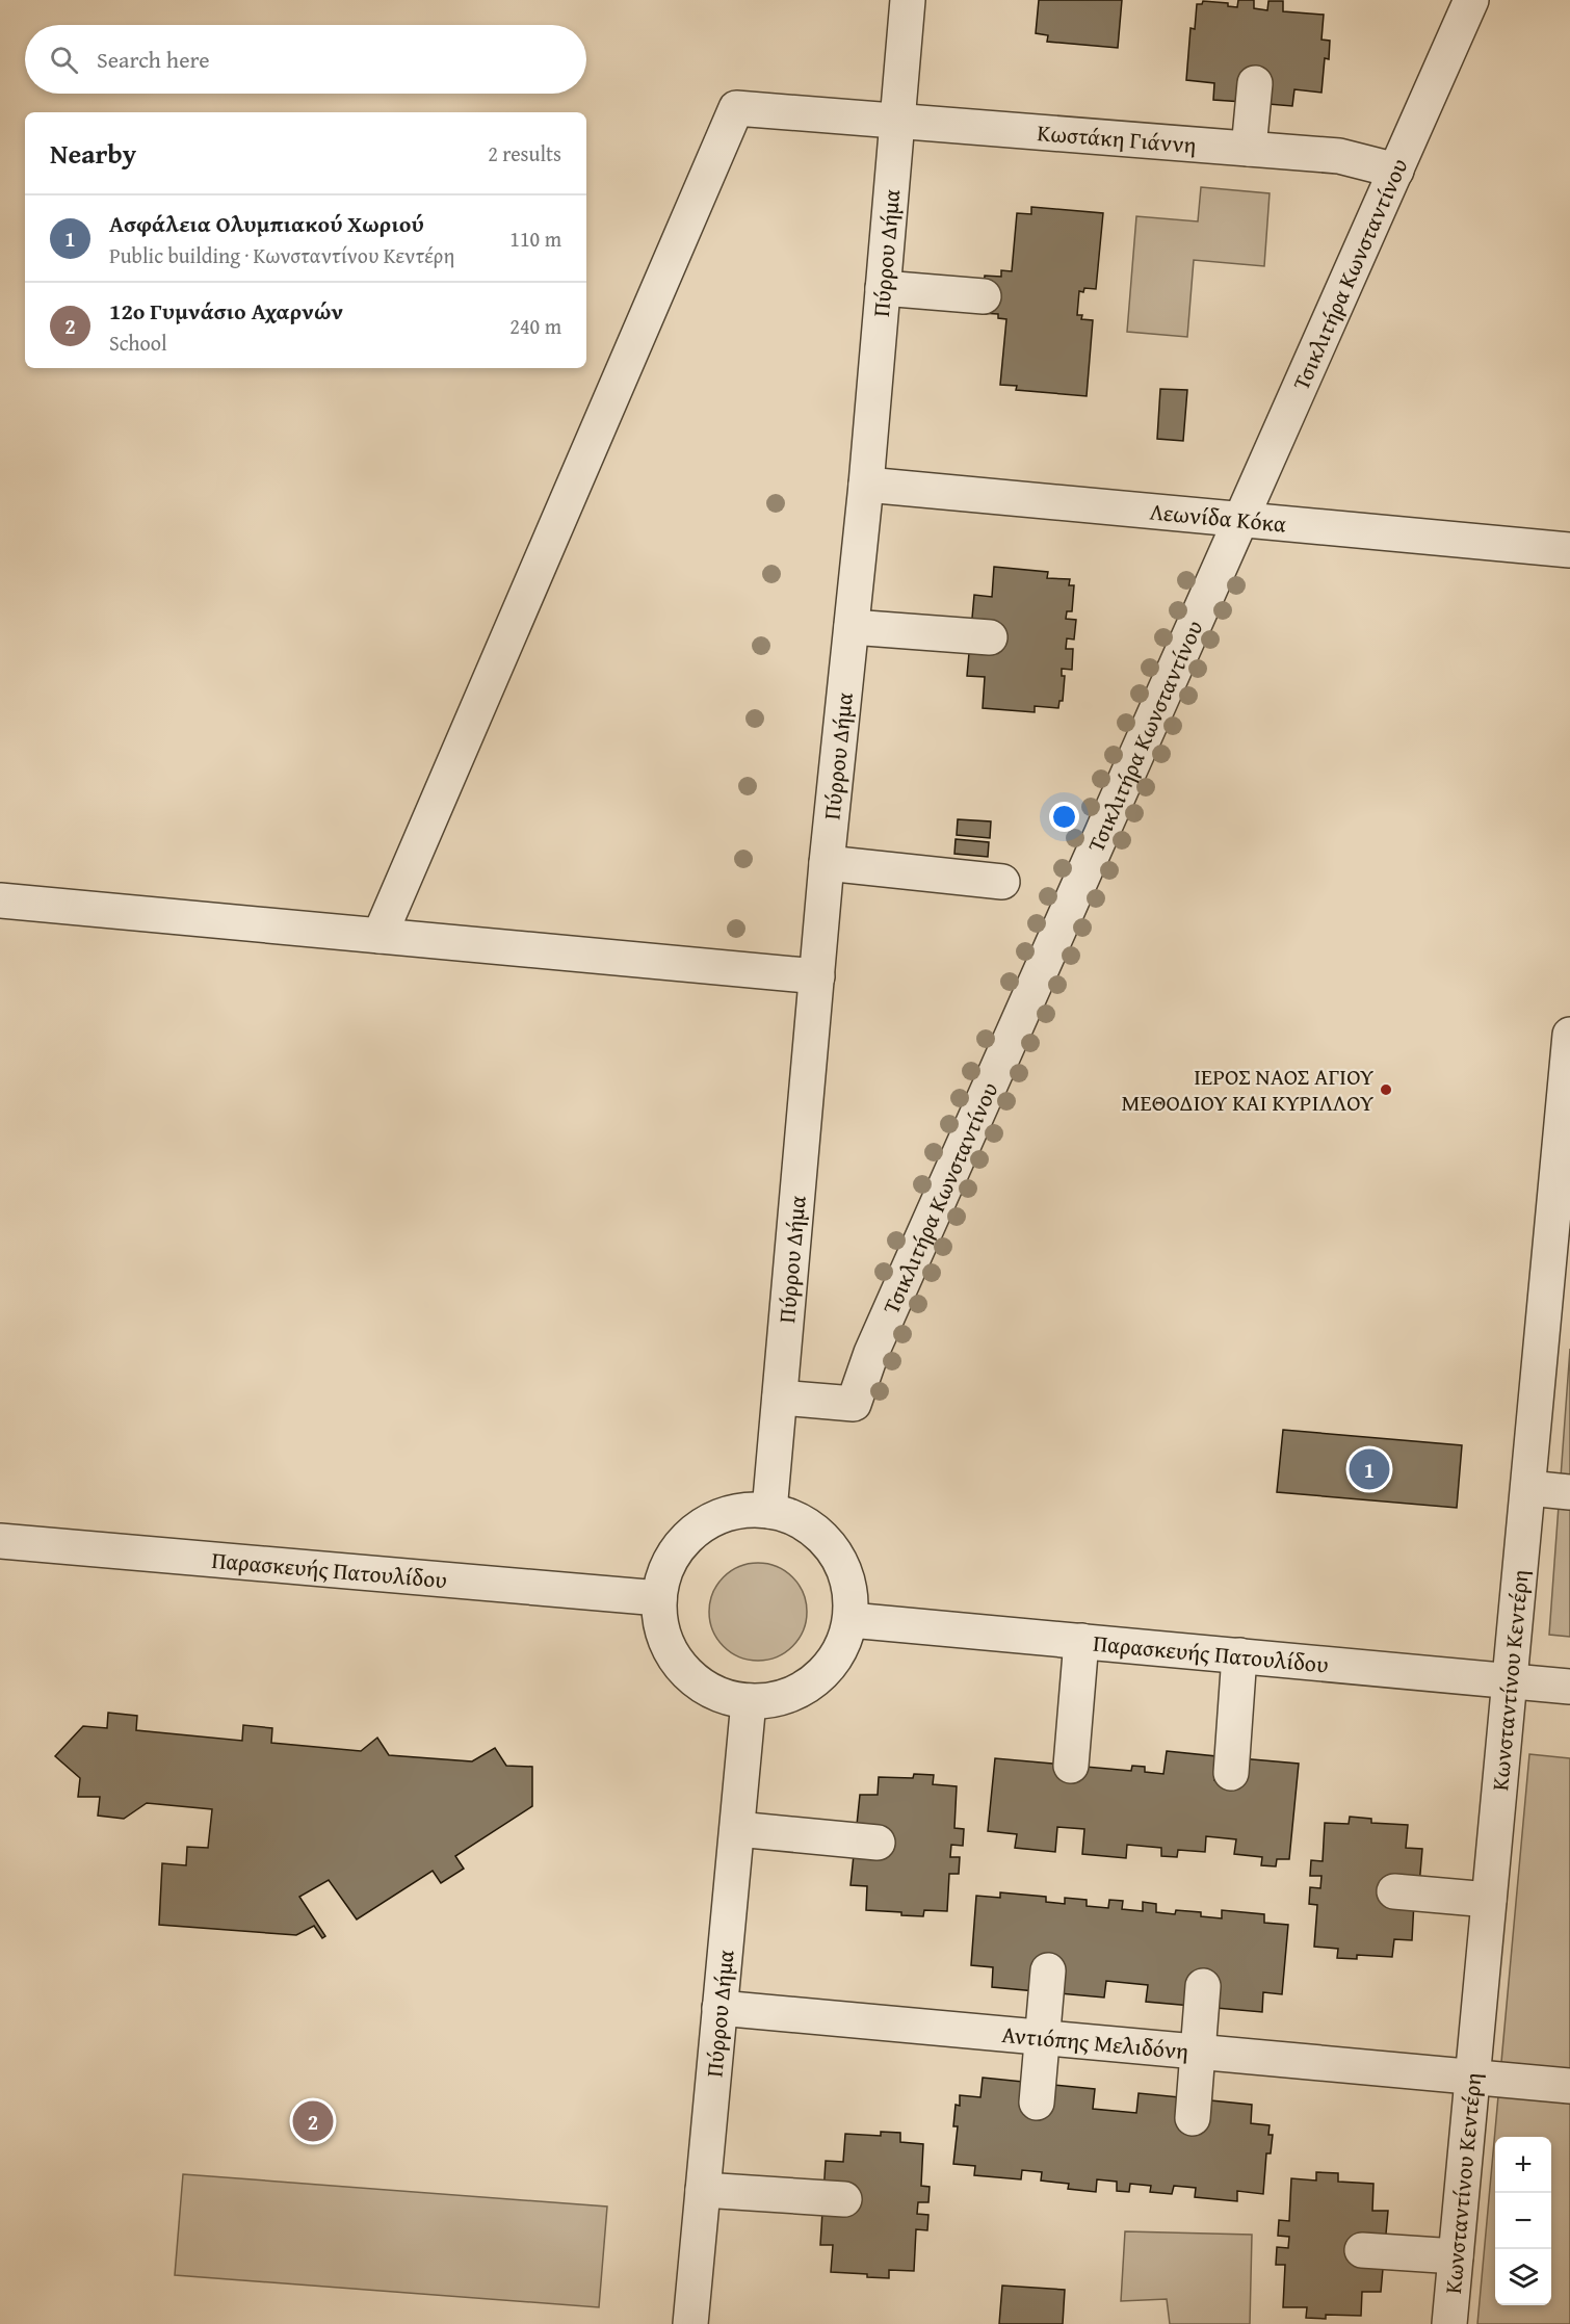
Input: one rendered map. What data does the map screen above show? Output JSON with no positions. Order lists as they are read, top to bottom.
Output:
{
  "streets": {
    "street": [
      "Κωστάκη Γιάννη",
      "Πύρρου Δήμα",
      "Τσικλιτήρα Κωνσταντίνου",
      "Λεωνίδα Κόκα",
      "Παρασκευής Πατουλίδου",
      "Κωνσταντίνου Κεντέρη",
      "Αντιόπης Μελιδόνη"
    ]
  },
  "crossings": [
    ["Κωστάκη Γιάννη", "Πύρρου Δήμα"],
    ["Κωστάκη Γιάννη", "Τσικλιτήρα Κωνσταντίνου"],
    ["Πύρρου Δήμα", "Τσικλιτήρα Κωνσταντίνου"],
    ["Πύρρου Δήμα", "Λεωνίδα Κόκα"],
    ["Πύρρου Δήμα", "Παρασκευής Πατουλίδου"],
    ["Πύρρου Δήμα", "Αντιόπης Μελιδόνη"],
    ["Τσικλιτήρα Κωνσταντίνου", "Λεωνίδα Κόκα"],
    ["Παρασκευής Πατουλίδου", "Κωνσταντίνου Κεντέρη"],
    ["Κωνσταντίνου Κεντέρη", "Αντιόπης Μελιδόνη"]
  ],
  "places": ["ΙΕΡΟΣ ΝΑΟΣ ΑΓΙΟΥ ΜΕΘΟΔΙΟΥ ΚΑΙ ΚΥΡΙΛΛΟΥ"],
  "page": {
    "search": "Search here",
    "heading": ["Nearby", "2 results"],
    "list": [
      {
        "mark": "1",
        "name": "Ασφάλεια Ολυμπιακού Χωριού",
        "note": "Public building · Κωνσταντίνου Κεντέρη",
        "value": "110 m"
      },
      {
        "mark": "2",
        "name": "12ο Γυμνάσιο Αχαρνών",
        "note": "School",
        "value": "240 m"
      }
    ],
    "pins": ["1", "2"],
    "map_buttons": ["+", "−"]
  }
}
